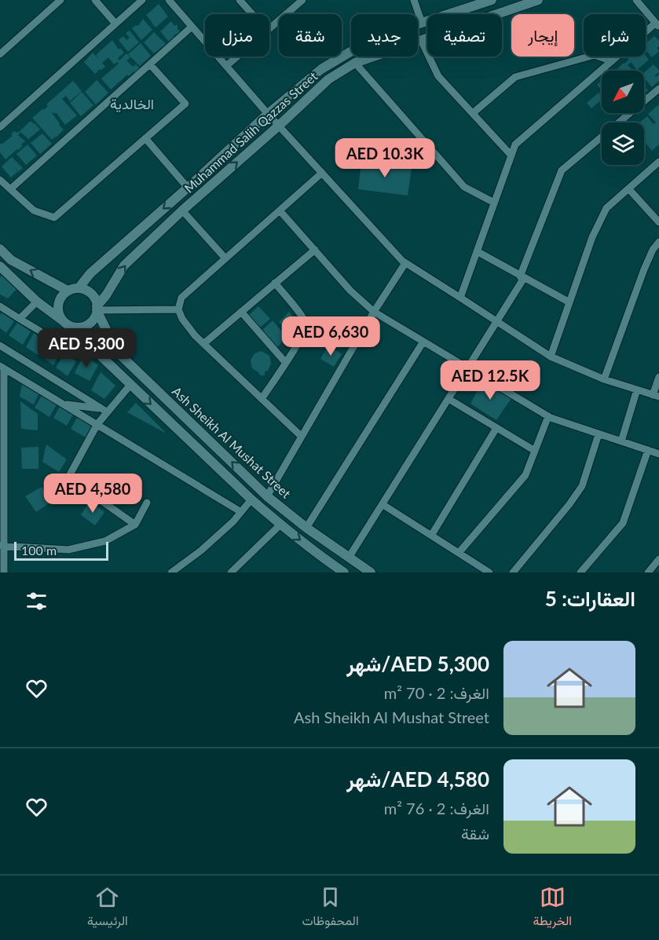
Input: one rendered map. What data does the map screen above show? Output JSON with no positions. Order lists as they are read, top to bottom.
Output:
{
  "streets": {
    "street": ["Muhammad Salih Qazzas Street", "Ash Sheikh Al Mushat Street"]
  },
  "crossings": [
    ["Muhammad Salih Qazzas Street", "Ash Sheikh Al Mushat Street"]
  ],
  "districts": ["الخالدية"],
  "scale_bar": "100 m",
  "north": "bottom left",
  "page": {
    "chip": [
      "شراء",
      "إيجار",
      "تصفية",
      "جديد",
      "شقة",
      "منزل"
    ],
    "price": [
      "AED 10.3K",
      "AED 6,630",
      "AED 5,300",
      "AED 12.5K",
      "AED 4,580"
    ],
    "scale": "100 m",
    "heading": "العقارات: 5",
    "list": [
      {
        "name": "AED 5,300/شهر",
        "note": "الغرف: 2 · 70 m² · Ash Sheikh Al Mushat Street"
      },
      {
        "name": "AED 4,580/شهر",
        "note": "الغرف: 2 · 76 m² · شقة"
      }
    ],
    "tabs": ["الخريطة", "المحفوظات", "الرئيسية"]
  }
}
